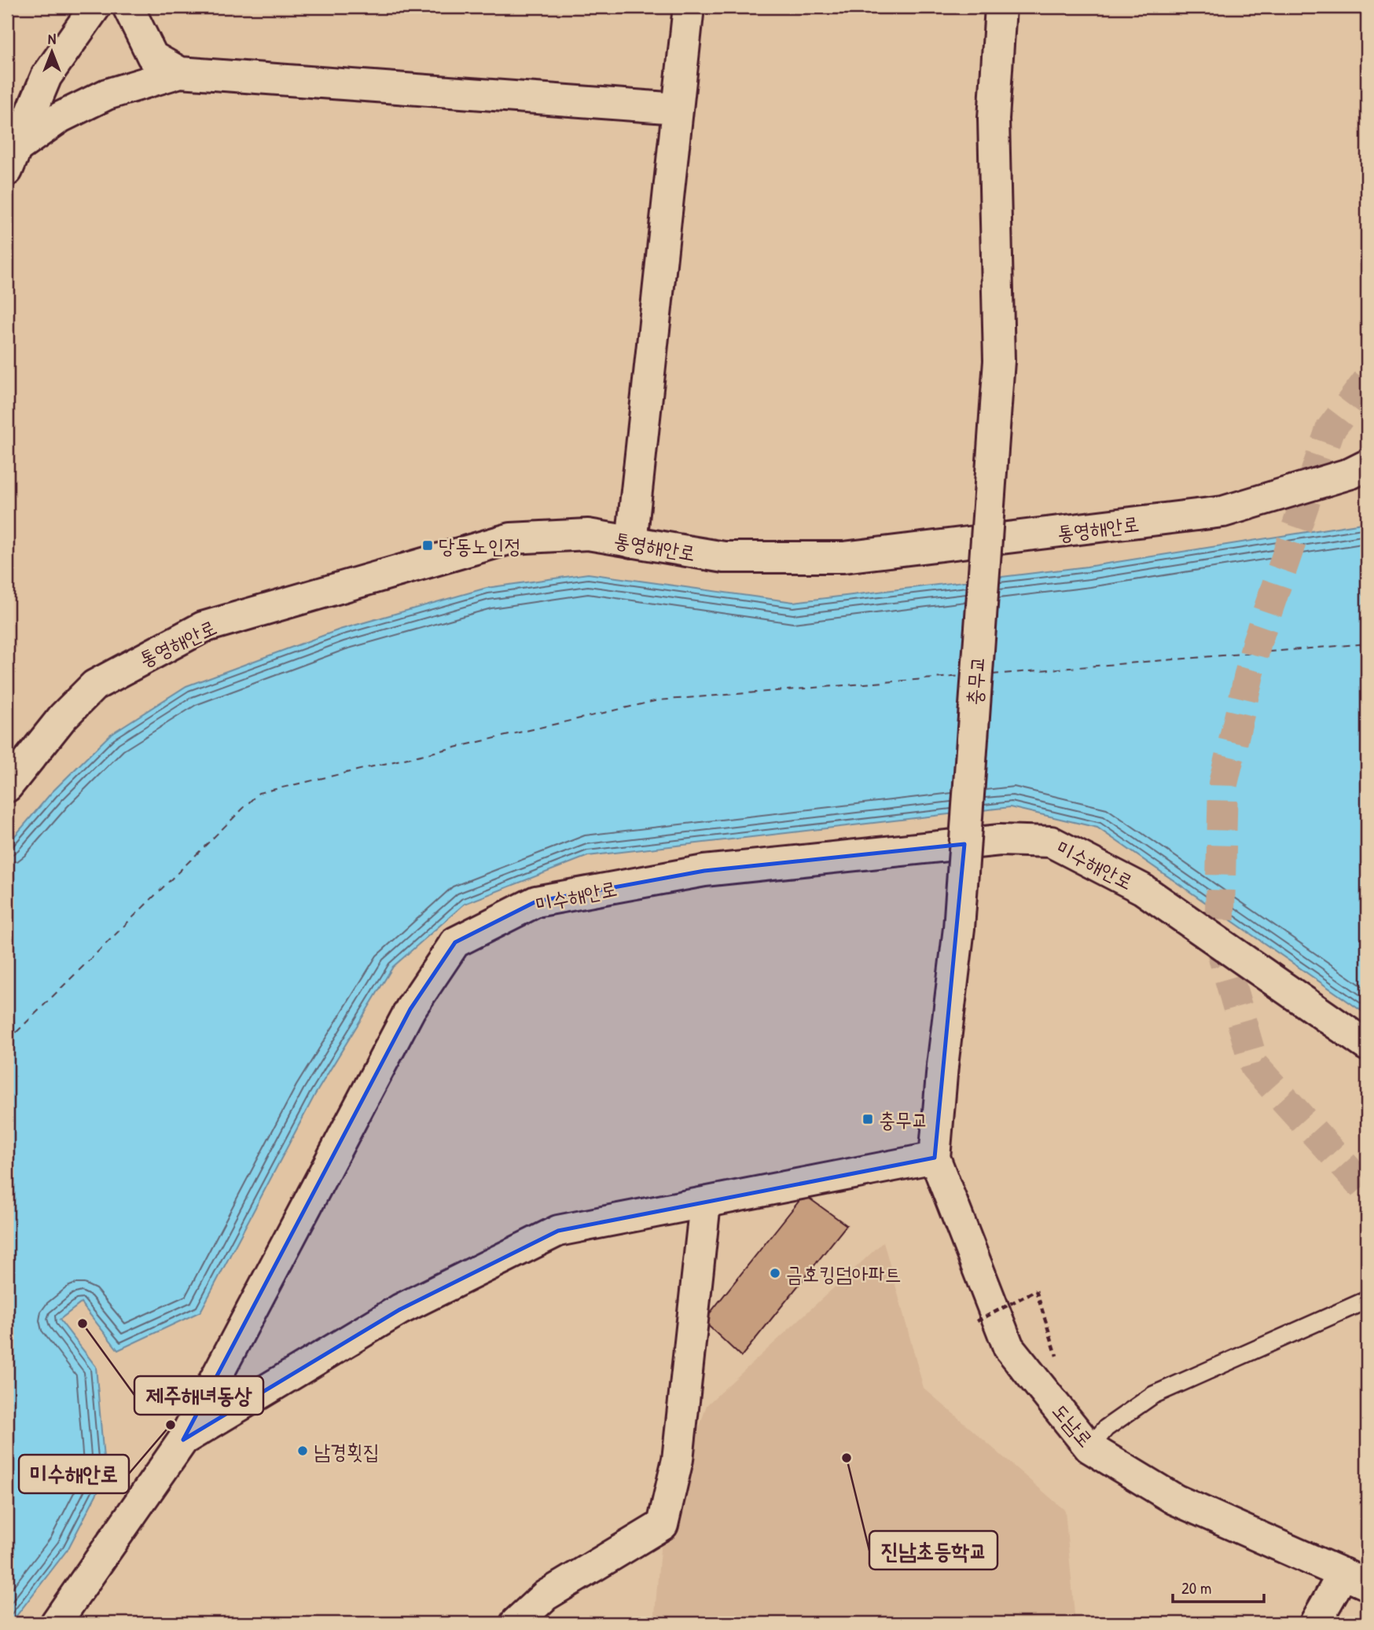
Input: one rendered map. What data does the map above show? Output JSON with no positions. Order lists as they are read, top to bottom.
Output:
{
  "streets": {
    "street": [
      "통영해안로",
      "충무교",
      "미수해안로",
      "도남로"
    ]
  },
  "crossings": [
    ["충무교", "도남로"]
  ],
  "places": {
    "transit": ["당동노인정", "충무교"],
    "other": [
      "금호킹덤아파트",
      "제주해녀동상",
      "미수해안로",
      "남경횟집",
      "진남초등학교"
    ]
  },
  "scale_bar": "20 m",
  "north": "top"
}
